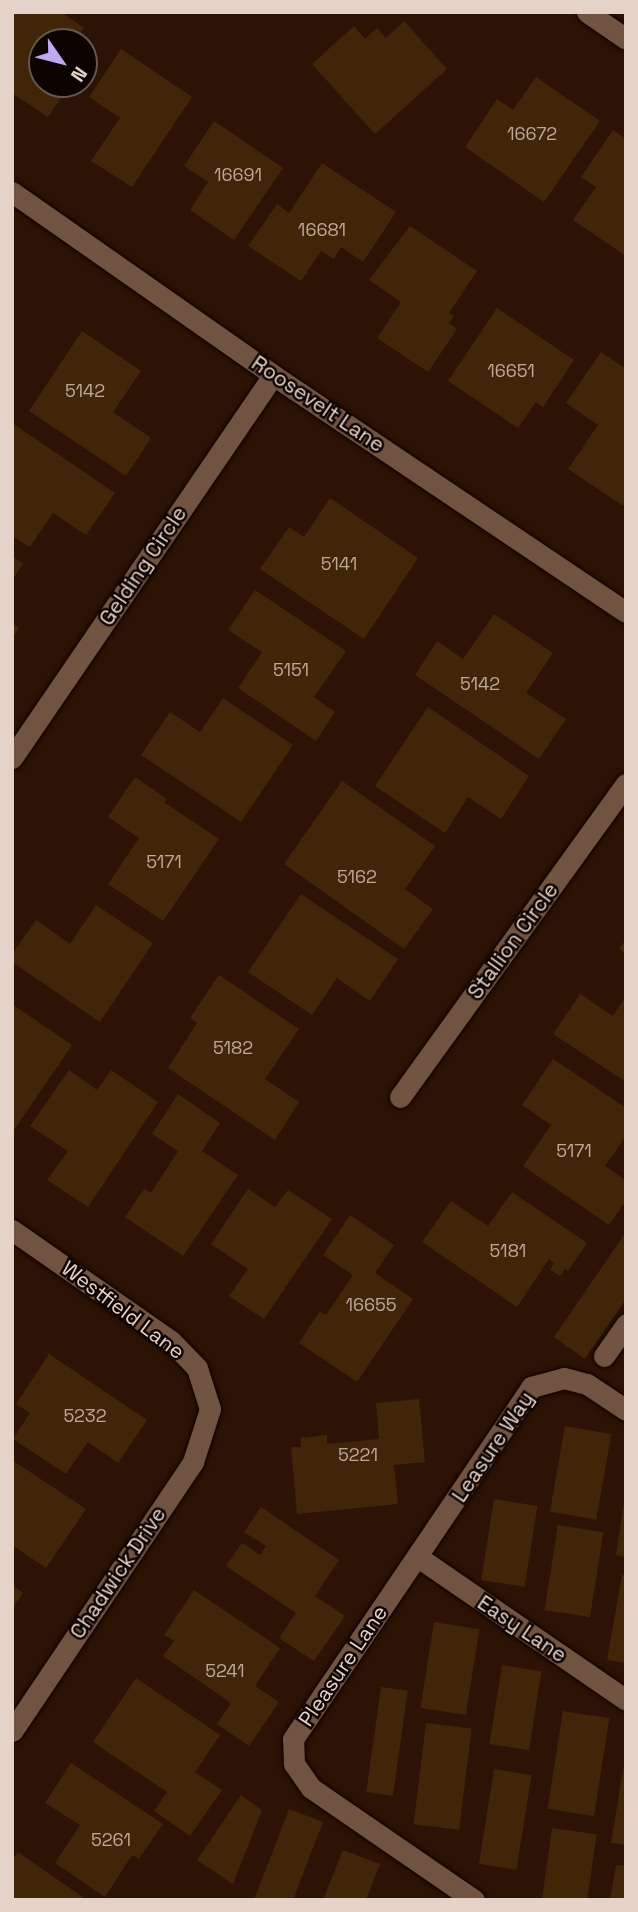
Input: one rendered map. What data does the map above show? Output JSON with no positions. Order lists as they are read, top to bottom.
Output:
{
  "streets": {
    "street": [
      "Roosevelt Lane",
      "Gelding Circle",
      "Stallion Circle",
      "Westfield Lane",
      "Leasure Way",
      "Chadwick Drive",
      "Easy Lane",
      "Pleasure Lane"
    ]
  },
  "crossings": [
    ["Roosevelt Lane", "Gelding Circle"],
    ["Westfield Lane", "Chadwick Drive"],
    ["Leasure Way", "Easy Lane"],
    ["Leasure Way", "Pleasure Lane"],
    ["Easy Lane", "Pleasure Lane"]
  ],
  "house_numbers": [
    "16672",
    "16691",
    "16681",
    "16651",
    "5142",
    "5141",
    "5151",
    "5142",
    "5171",
    "5162",
    "5182",
    "5171",
    "5181",
    "16655",
    "5232",
    "5221",
    "5241",
    "5261"
  ],
  "north": "bottom right"
}
